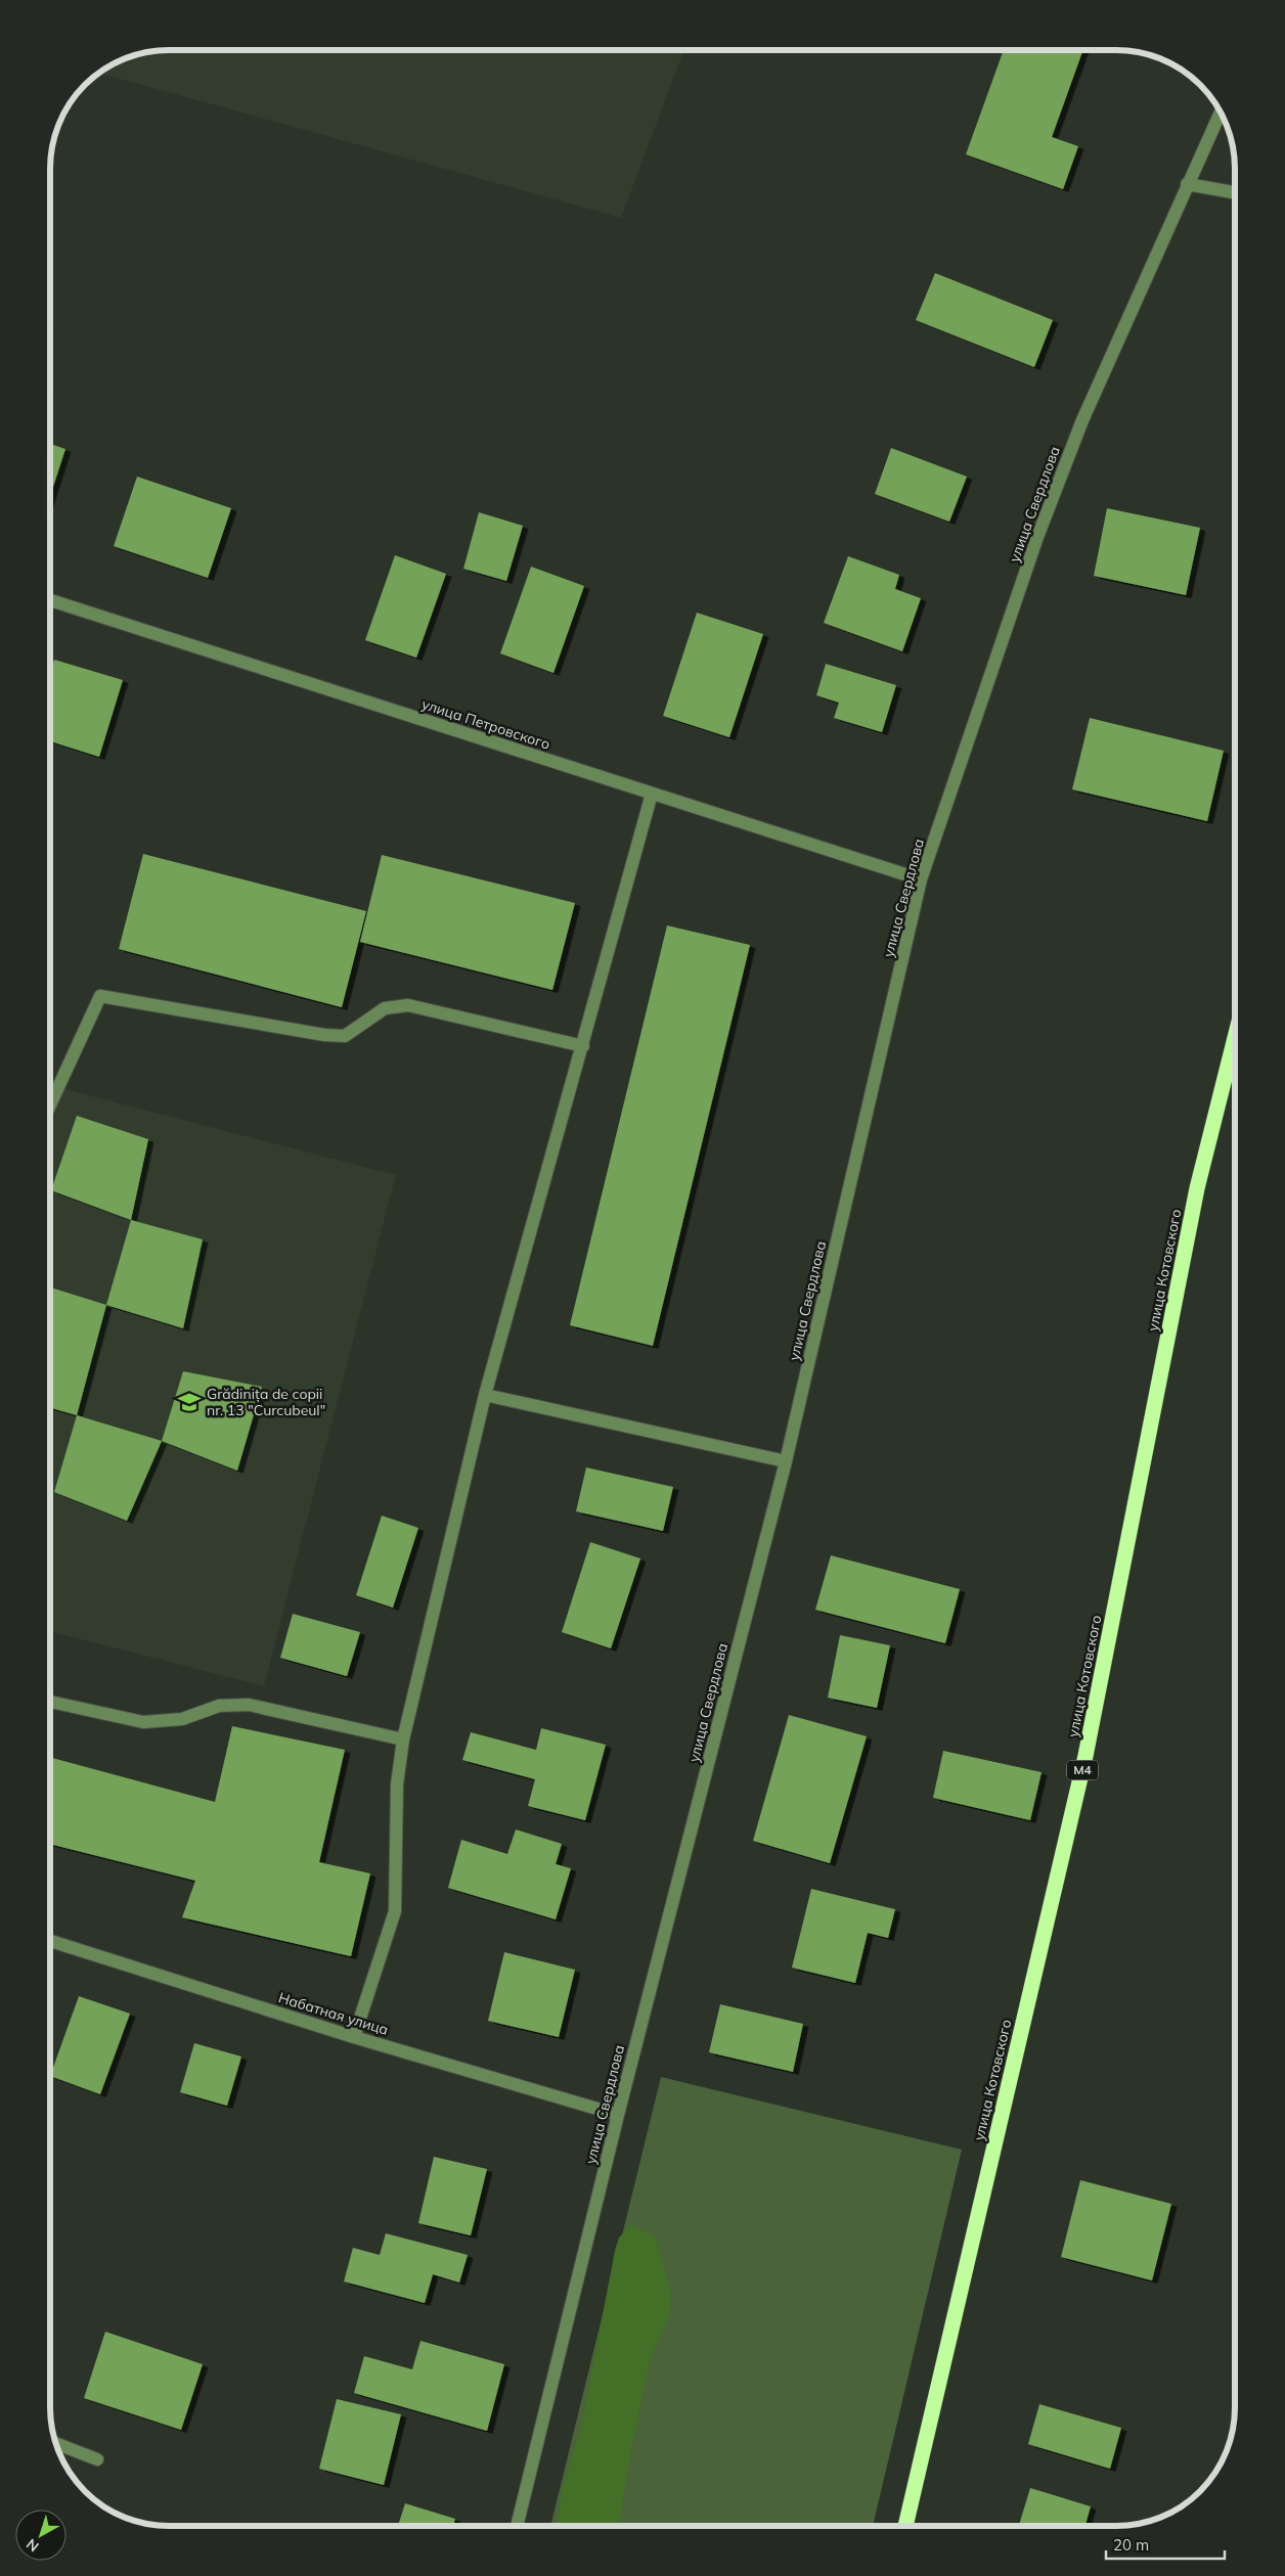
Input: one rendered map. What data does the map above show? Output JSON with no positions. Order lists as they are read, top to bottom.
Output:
{
  "streets": {
    "highway": ["улица Котовского", "M4"],
    "street": ["улица Свердлова", "улица Петровского", "Набатная улица"]
  },
  "crossings": [
    ["улица Свердлова", "улица Петровского"],
    ["улица Свердлова", "Набатная улица"]
  ],
  "places": {
    "school or university": ["Grădinița de copii nr. 13 \"Curcubeul\""]
  },
  "scale_bar": "20 m",
  "north": "bottom left"
}
